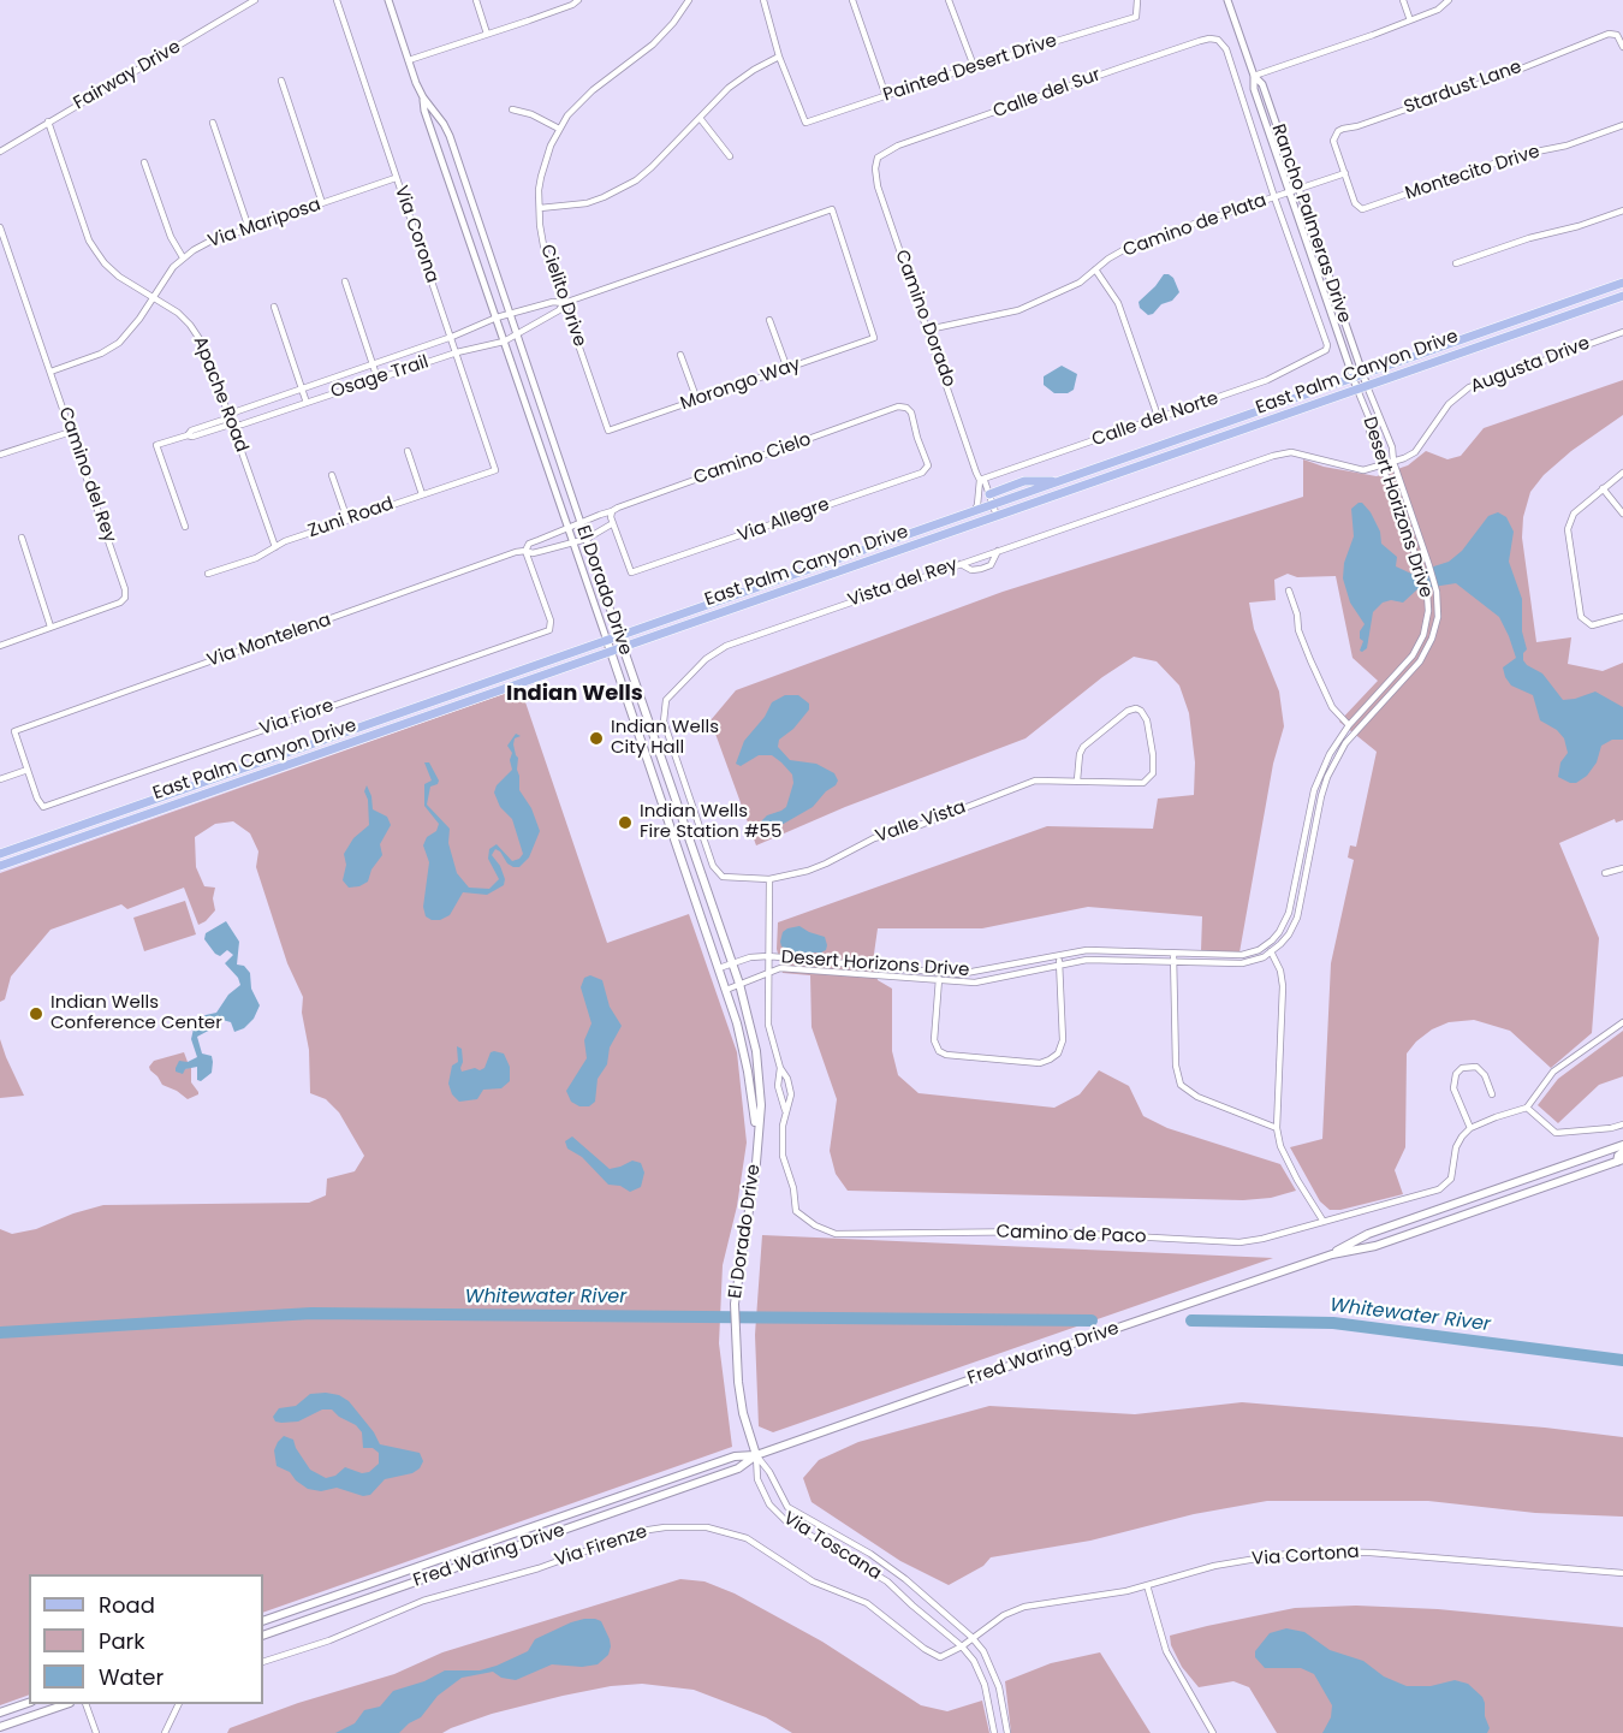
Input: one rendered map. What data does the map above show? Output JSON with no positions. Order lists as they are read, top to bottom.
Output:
{
  "streets": {
    "main road": ["East Palm Canyon Drive", "El Dorado Drive", "Fred Waring Drive"],
    "street": [
      "Painted Desert Drive",
      "Fairway Drive",
      "Stardust Lane",
      "Calle del Sur",
      "Montecito Drive",
      "Via Mariposa",
      "Rancho Palmeras Drive",
      "Camino de Plata",
      "Via Corona",
      "Cielito Drive",
      "Camino Dorado",
      "Augusta Drive",
      "Osage Trail",
      "Morongo Way",
      "Apache Road",
      "Calle del Norte",
      "Camino Cielo",
      "Camino del Rey",
      "Desert Horizons Drive",
      "Zuni Road",
      "Via Allegre",
      "Vista del Rey",
      "Via Montelena",
      "Via Fiore",
      "Valle Vista",
      "Camino de Paco",
      "Via Firenze",
      "Via Toscana",
      "Via Cortona"
    ]
  },
  "crossings": [
    ["Fairway Drive", "Apache Road"],
    ["Stardust Lane", "Montecito Drive"],
    ["Stardust Lane", "Camino de Plata"],
    ["Calle del Sur", "Camino de Plata"],
    ["Calle del Sur", "Camino Dorado"],
    ["Calle del Sur", "Calle del Norte"],
    ["Montecito Drive", "Camino de Plata"],
    ["Via Mariposa", "Via Corona"],
    ["Via Mariposa", "Apache Road"],
    ["Via Mariposa", "Camino del Rey"],
    ["Rancho Palmeras Drive", "Camino de Plata"],
    ["Rancho Palmeras Drive", "East Palm Canyon Drive"],
    ["Rancho Palmeras Drive", "Desert Horizons Drive"],
    ["Camino de Plata", "Camino Dorado"],
    ["Camino de Plata", "Calle del Norte"],
    ["Via Corona", "Osage Trail"],
    ["Via Corona", "Zuni Road"],
    ["Cielito Drive", "Osage Trail"],
    ["Cielito Drive", "Morongo Way"],
    ["Camino Dorado", "East Palm Canyon Drive"],
    ["Camino Dorado", "Calle del Norte"],
    ["Augusta Drive", "Desert Horizons Drive"],
    ["Augusta Drive", "Vista del Rey"],
    ["East Palm Canyon Drive", "Desert Horizons Drive"],
    ["East Palm Canyon Drive", "El Dorado Drive"],
    ["Osage Trail", "Morongo Way"],
    ["Osage Trail", "Apache Road"],
    ["Osage Trail", "El Dorado Drive"],
    ["Apache Road", "Zuni Road"],
    ["Camino Cielo", "Via Allegre"],
    ["Camino Cielo", "Via Montelena"],
    ["Desert Horizons Drive", "Vista del Rey"],
    ["Desert Horizons Drive", "El Dorado Drive"],
    ["Desert Horizons Drive", "Camino de Paco"],
    ["Via Allegre", "Via Montelena"],
    ["Vista del Rey", "Valle Vista"],
    ["Vista del Rey", "Camino de Paco"],
    ["El Dorado Drive", "Via Montelena"],
    ["El Dorado Drive", "Fred Waring Drive"],
    ["El Dorado Drive", "Via Toscana"],
    ["Via Montelena", "Via Fiore"],
    ["Valle Vista", "Camino de Paco"],
    ["Fred Waring Drive", "Via Toscana"],
    ["Via Firenze", "Via Toscana"],
    ["Via Firenze", "Via Cortona"],
    ["Via Toscana", "Via Cortona"]
  ],
  "districts": ["Indian Wells"],
  "water": ["Whitewater River"],
  "places": ["Indian Wells City Hall", "Indian Wells Fire Station #55", "Indian Wells Conference Center"],
  "legend": ["Road", "Park", "Water"]
}
